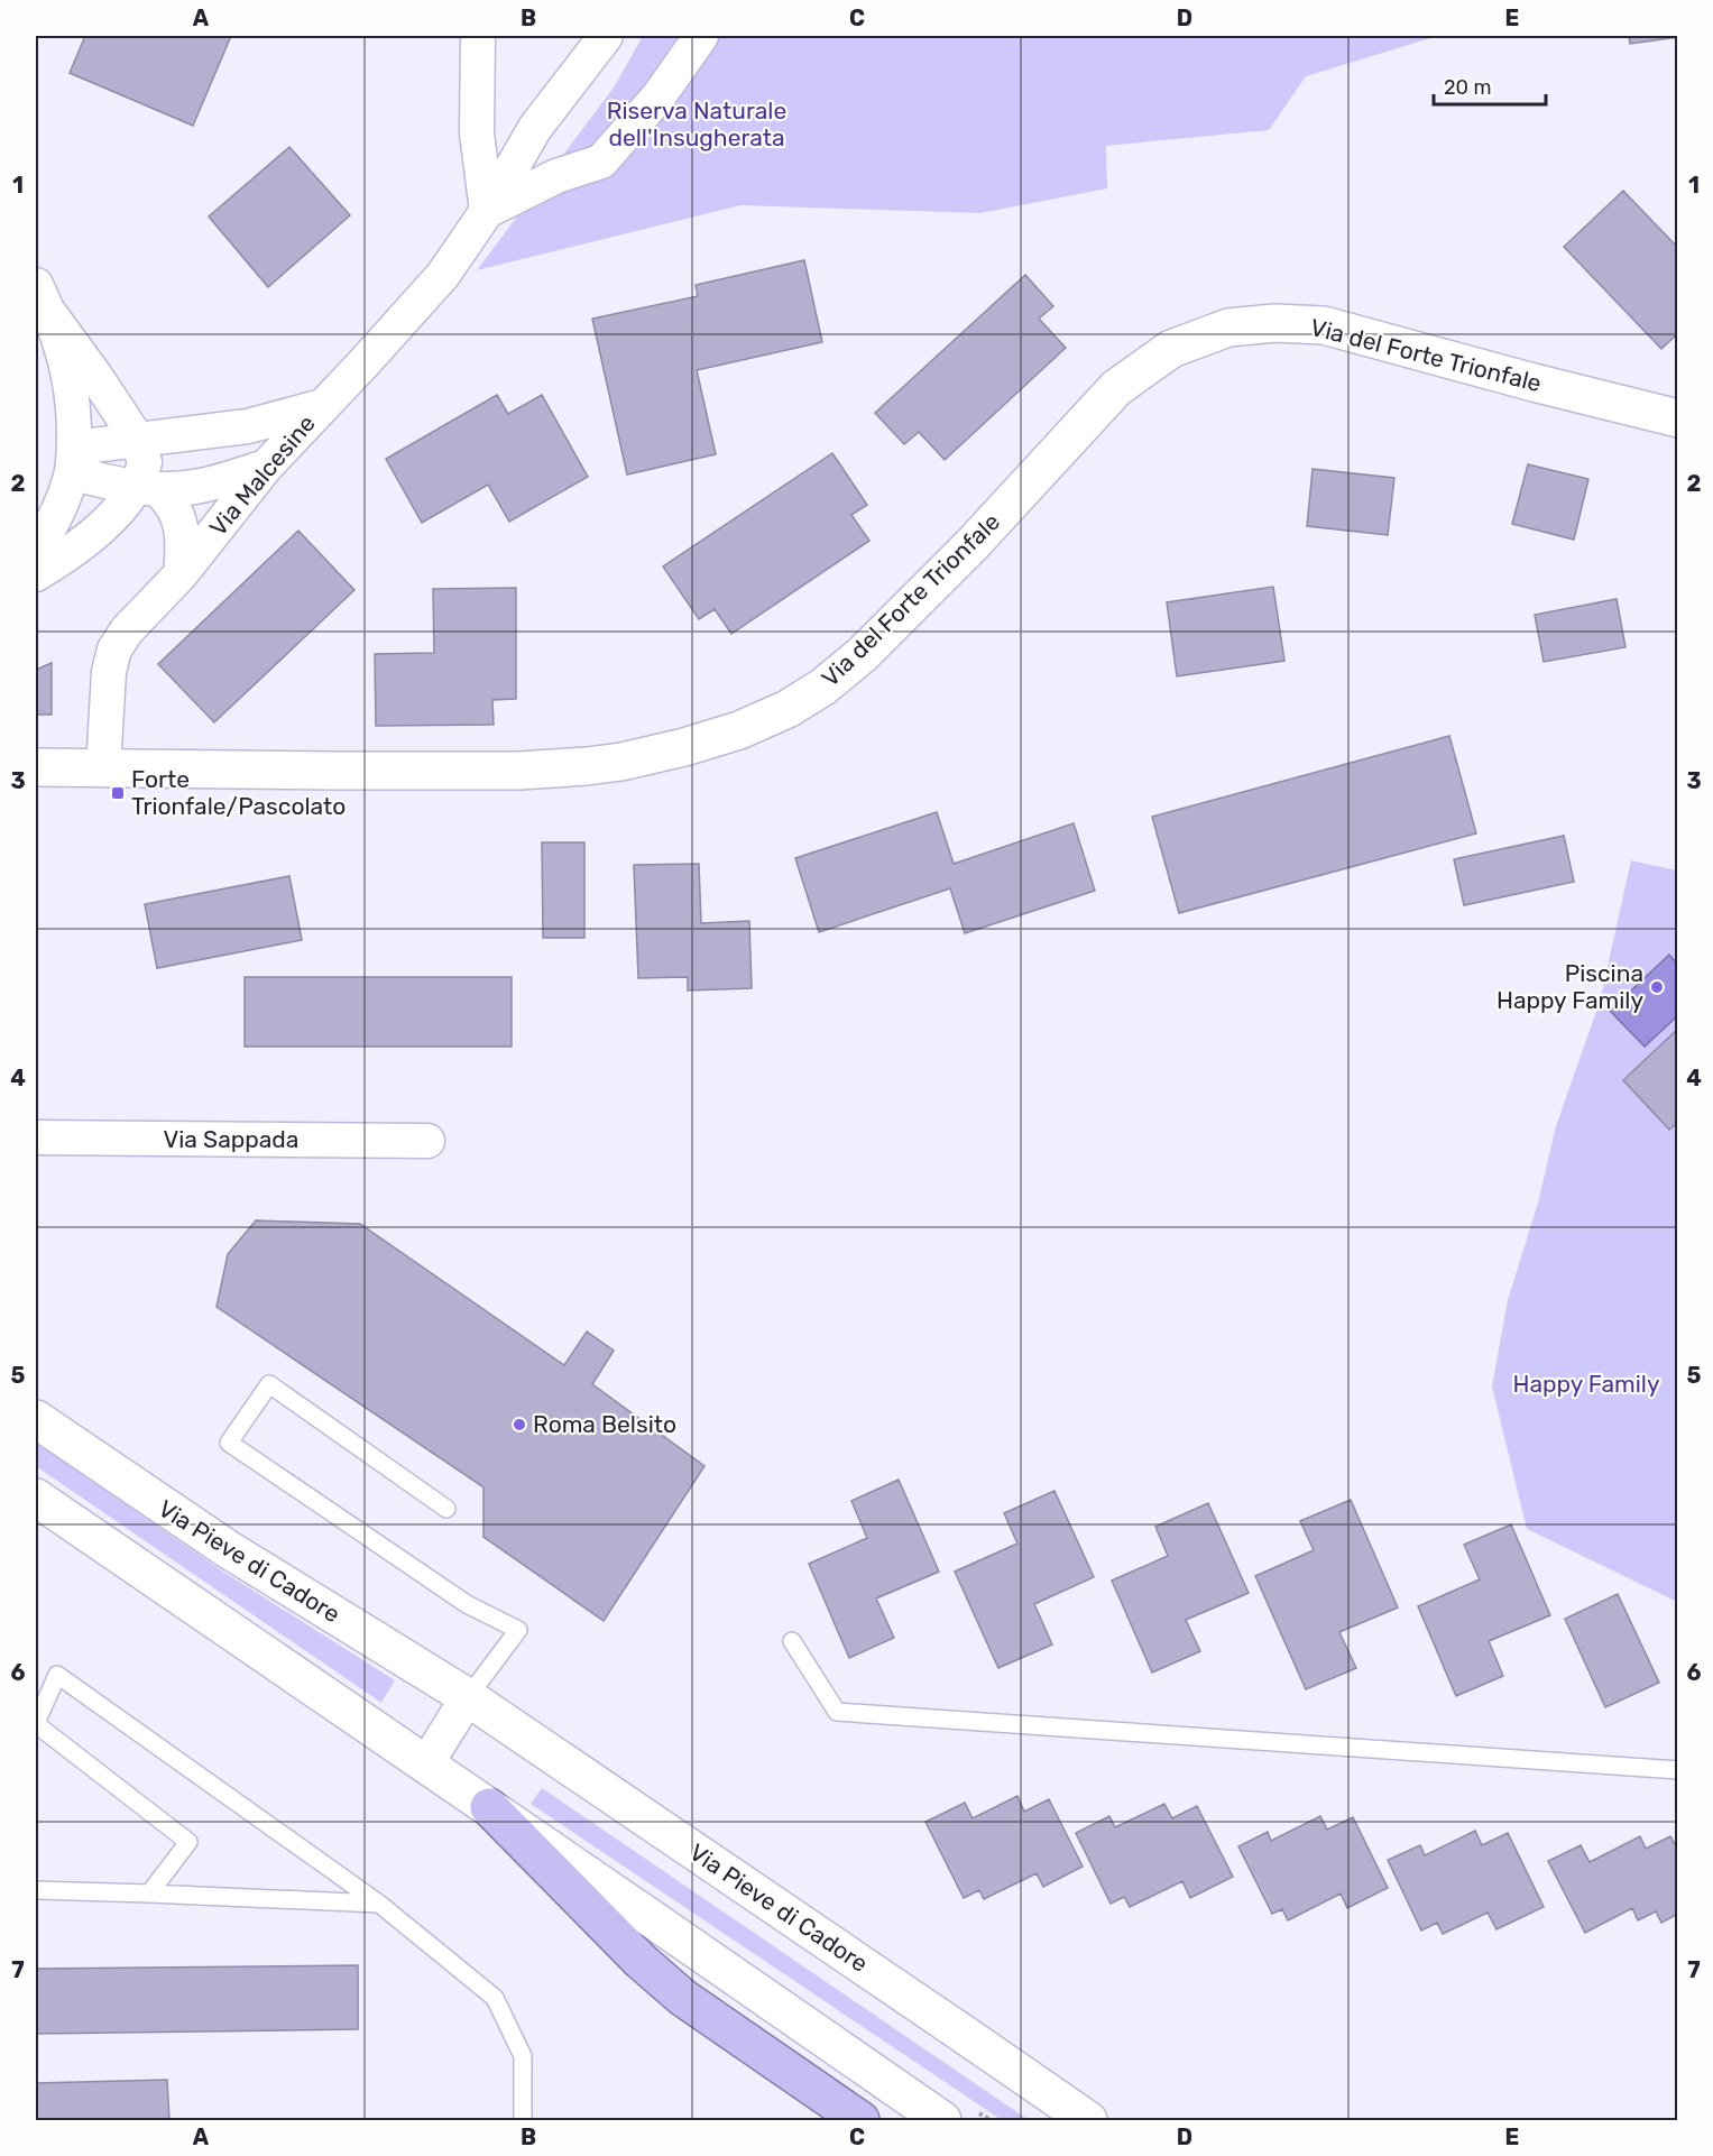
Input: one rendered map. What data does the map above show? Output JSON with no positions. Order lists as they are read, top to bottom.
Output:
{
  "streets": {
    "street": [
      "Via del Forte Trionfale",
      "Via Malcesine",
      "Via Sappada",
      "Via Pieve di Cadore"
    ]
  },
  "crossings": [
    ["Via del Forte Trionfale", "Via Malcesine"]
  ],
  "parks": ["Riserva Naturale dell'Insugherata", "Happy Family"],
  "places": {
    "transit": ["Forte Trionfale/Pascolato"],
    "other": ["Piscina Happy Family", "Roma Belsito"]
  },
  "scale_bar": "20 m",
  "grid": {
    "columns": [
      "A",
      "B",
      "C",
      "D",
      "E"
    ],
    "rows": [
      "1",
      "2",
      "3",
      "4",
      "5",
      "6",
      "7"
    ]
  }
}
